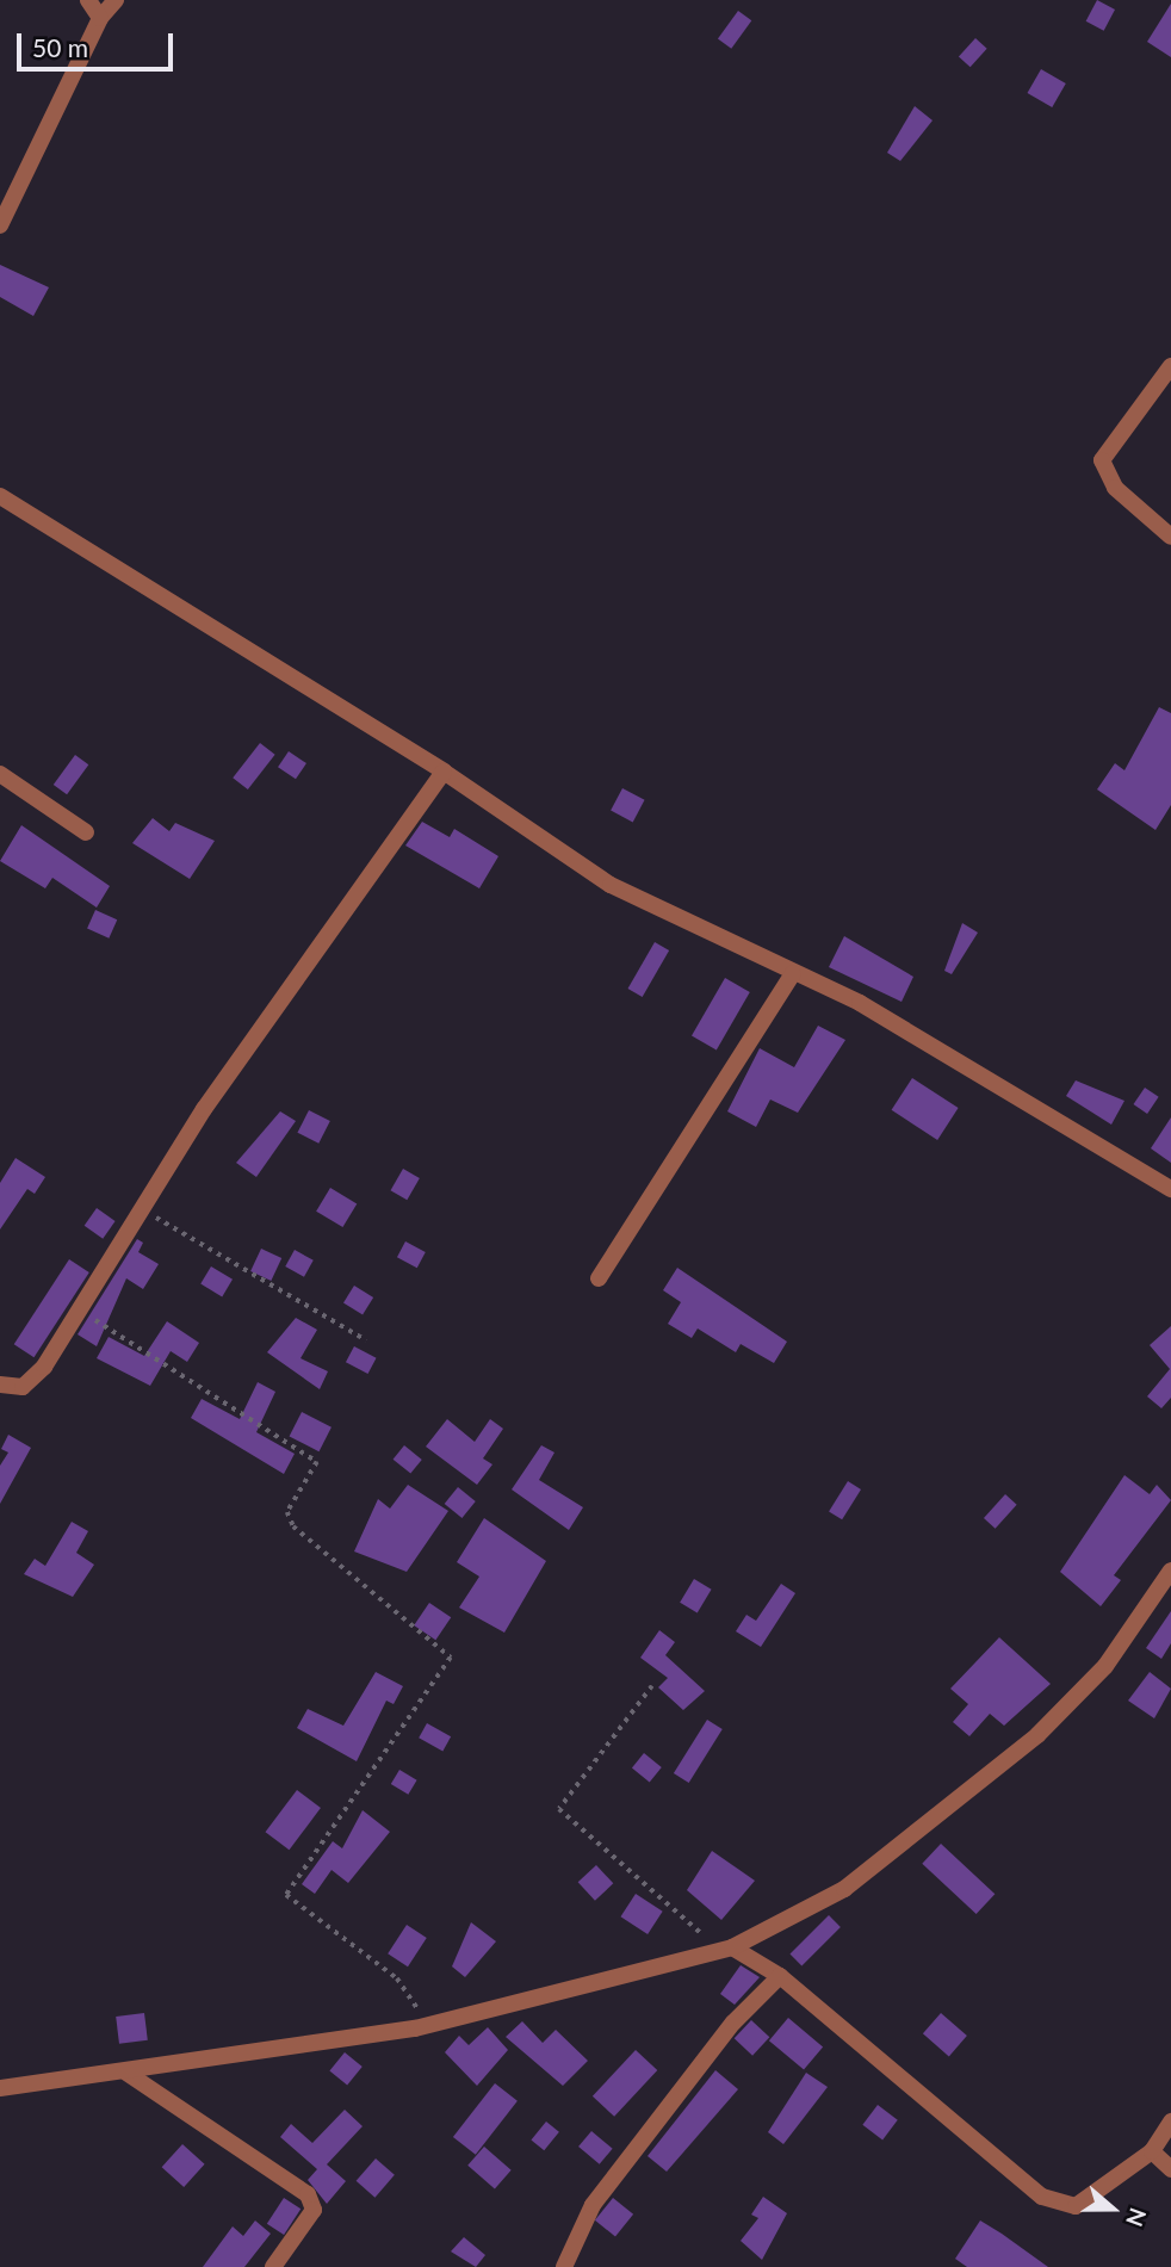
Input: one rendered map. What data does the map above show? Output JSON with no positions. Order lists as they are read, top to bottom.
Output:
{
  "scale_bar": "50 m",
  "north": "right"
}
